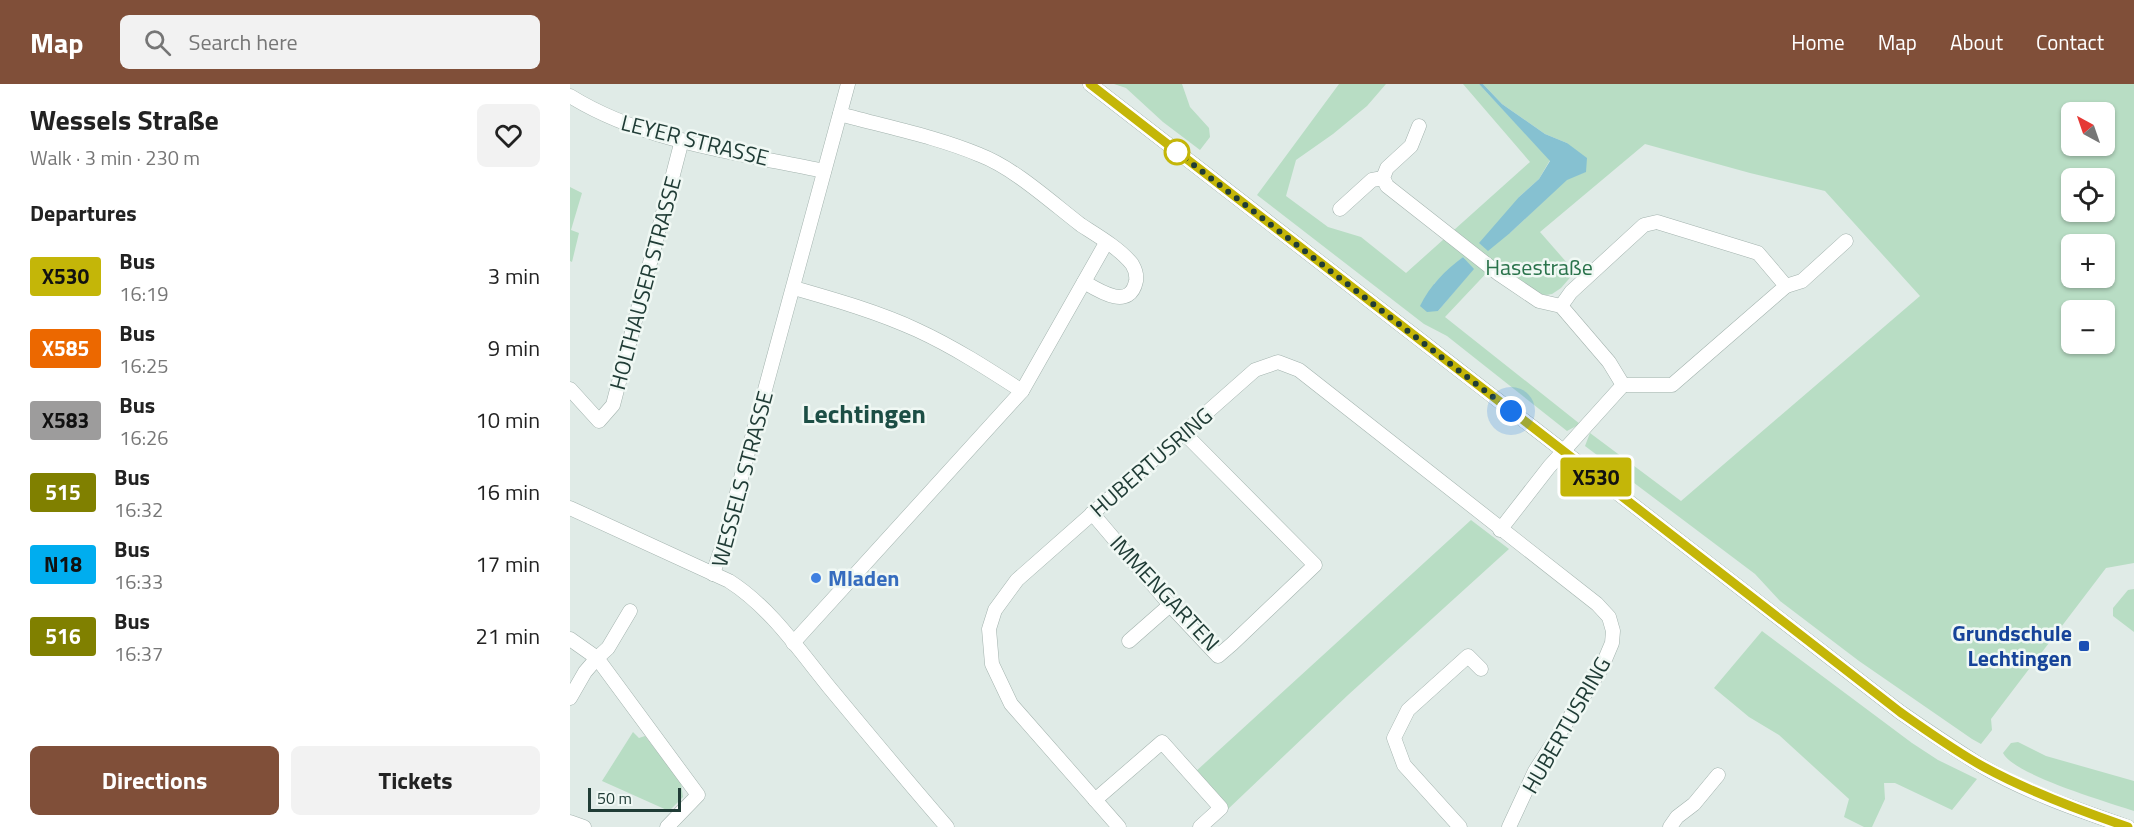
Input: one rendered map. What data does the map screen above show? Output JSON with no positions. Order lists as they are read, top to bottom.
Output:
{
  "streets": {
    "street": [
      "LEYER STRASSE",
      "HOLTHAUSER STRASSE",
      "HUBERTUSRING",
      "WESSELS STRASSE",
      "IMMENGARTEN"
    ]
  },
  "crossings": [
    ["LEYER STRASSE", "HOLTHAUSER STRASSE"],
    ["LEYER STRASSE", "WESSELS STRASSE"],
    ["HUBERTUSRING", "IMMENGARTEN"]
  ],
  "districts": ["Lechtingen"],
  "parks": ["Hasestraße"],
  "places": {
    "other": ["Mladen"],
    "transit": ["Grundschule Lechtingen"]
  },
  "lines": ["bus line X530"],
  "scale_bar": "50 m",
  "north": "top left",
  "page": {
    "header": "Map",
    "search": "Search here",
    "nav": [
      "Home",
      "Map",
      "About",
      "Contact"
    ],
    "heading": [
      ["Wessels Straße", "Walk · 3 min · 230 m"],
      "Departures"
    ],
    "on_map": "X530",
    "map_buttons": ["+", "−"],
    "list": [
      {
        "mark": "X530",
        "name": "Bus",
        "note": "16:19",
        "value": "3 min"
      },
      {
        "mark": "X585",
        "name": "Bus",
        "note": "16:25",
        "value": "9 min"
      },
      {
        "mark": "X583",
        "name": "Bus",
        "note": "16:26",
        "value": "10 min"
      },
      {
        "mark": "515",
        "name": "Bus",
        "note": "16:32",
        "value": "16 min"
      },
      {
        "mark": "N18",
        "name": "Bus",
        "note": "16:33",
        "value": "17 min"
      },
      {
        "mark": "516",
        "name": "Bus",
        "note": "16:37",
        "value": "21 min"
      }
    ],
    "buttons": ["Directions", "Tickets"],
    "scale": "50 m"
  }
}
